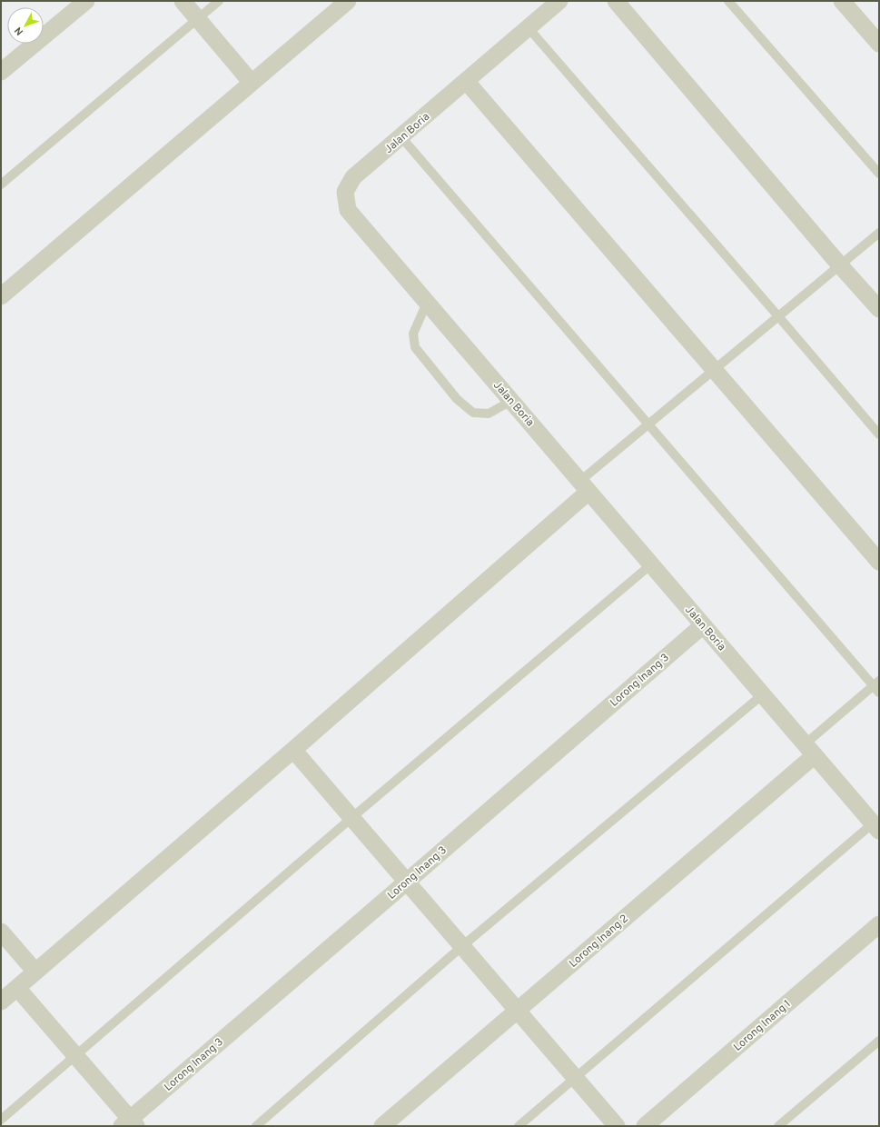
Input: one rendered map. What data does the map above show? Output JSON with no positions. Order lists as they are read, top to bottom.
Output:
{
  "streets": {
    "street": [
      "Jalan Boria",
      "Lorong Inang 3",
      "Lorong Inang 2",
      "Lorong Inang 1"
    ]
  },
  "crossings": [
    ["Jalan Boria", "Lorong Inang 3"],
    ["Jalan Boria", "Lorong Inang 2"]
  ],
  "north": "bottom left"
}
